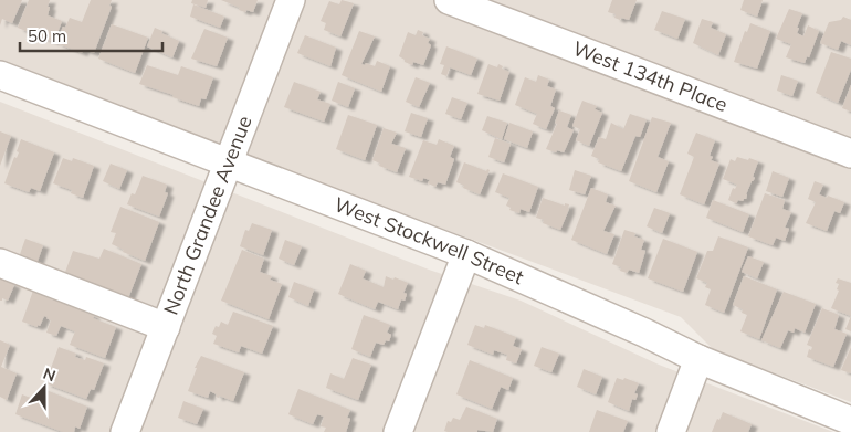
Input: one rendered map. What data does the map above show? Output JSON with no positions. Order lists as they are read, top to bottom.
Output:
{
  "streets": {
    "street": ["West 134th Place", "North Grandee Avenue", "West Stockwell Street"]
  },
  "crossings": [
    ["North Grandee Avenue", "West Stockwell Street"]
  ],
  "scale_bar": "50 m",
  "north": "top"
}
